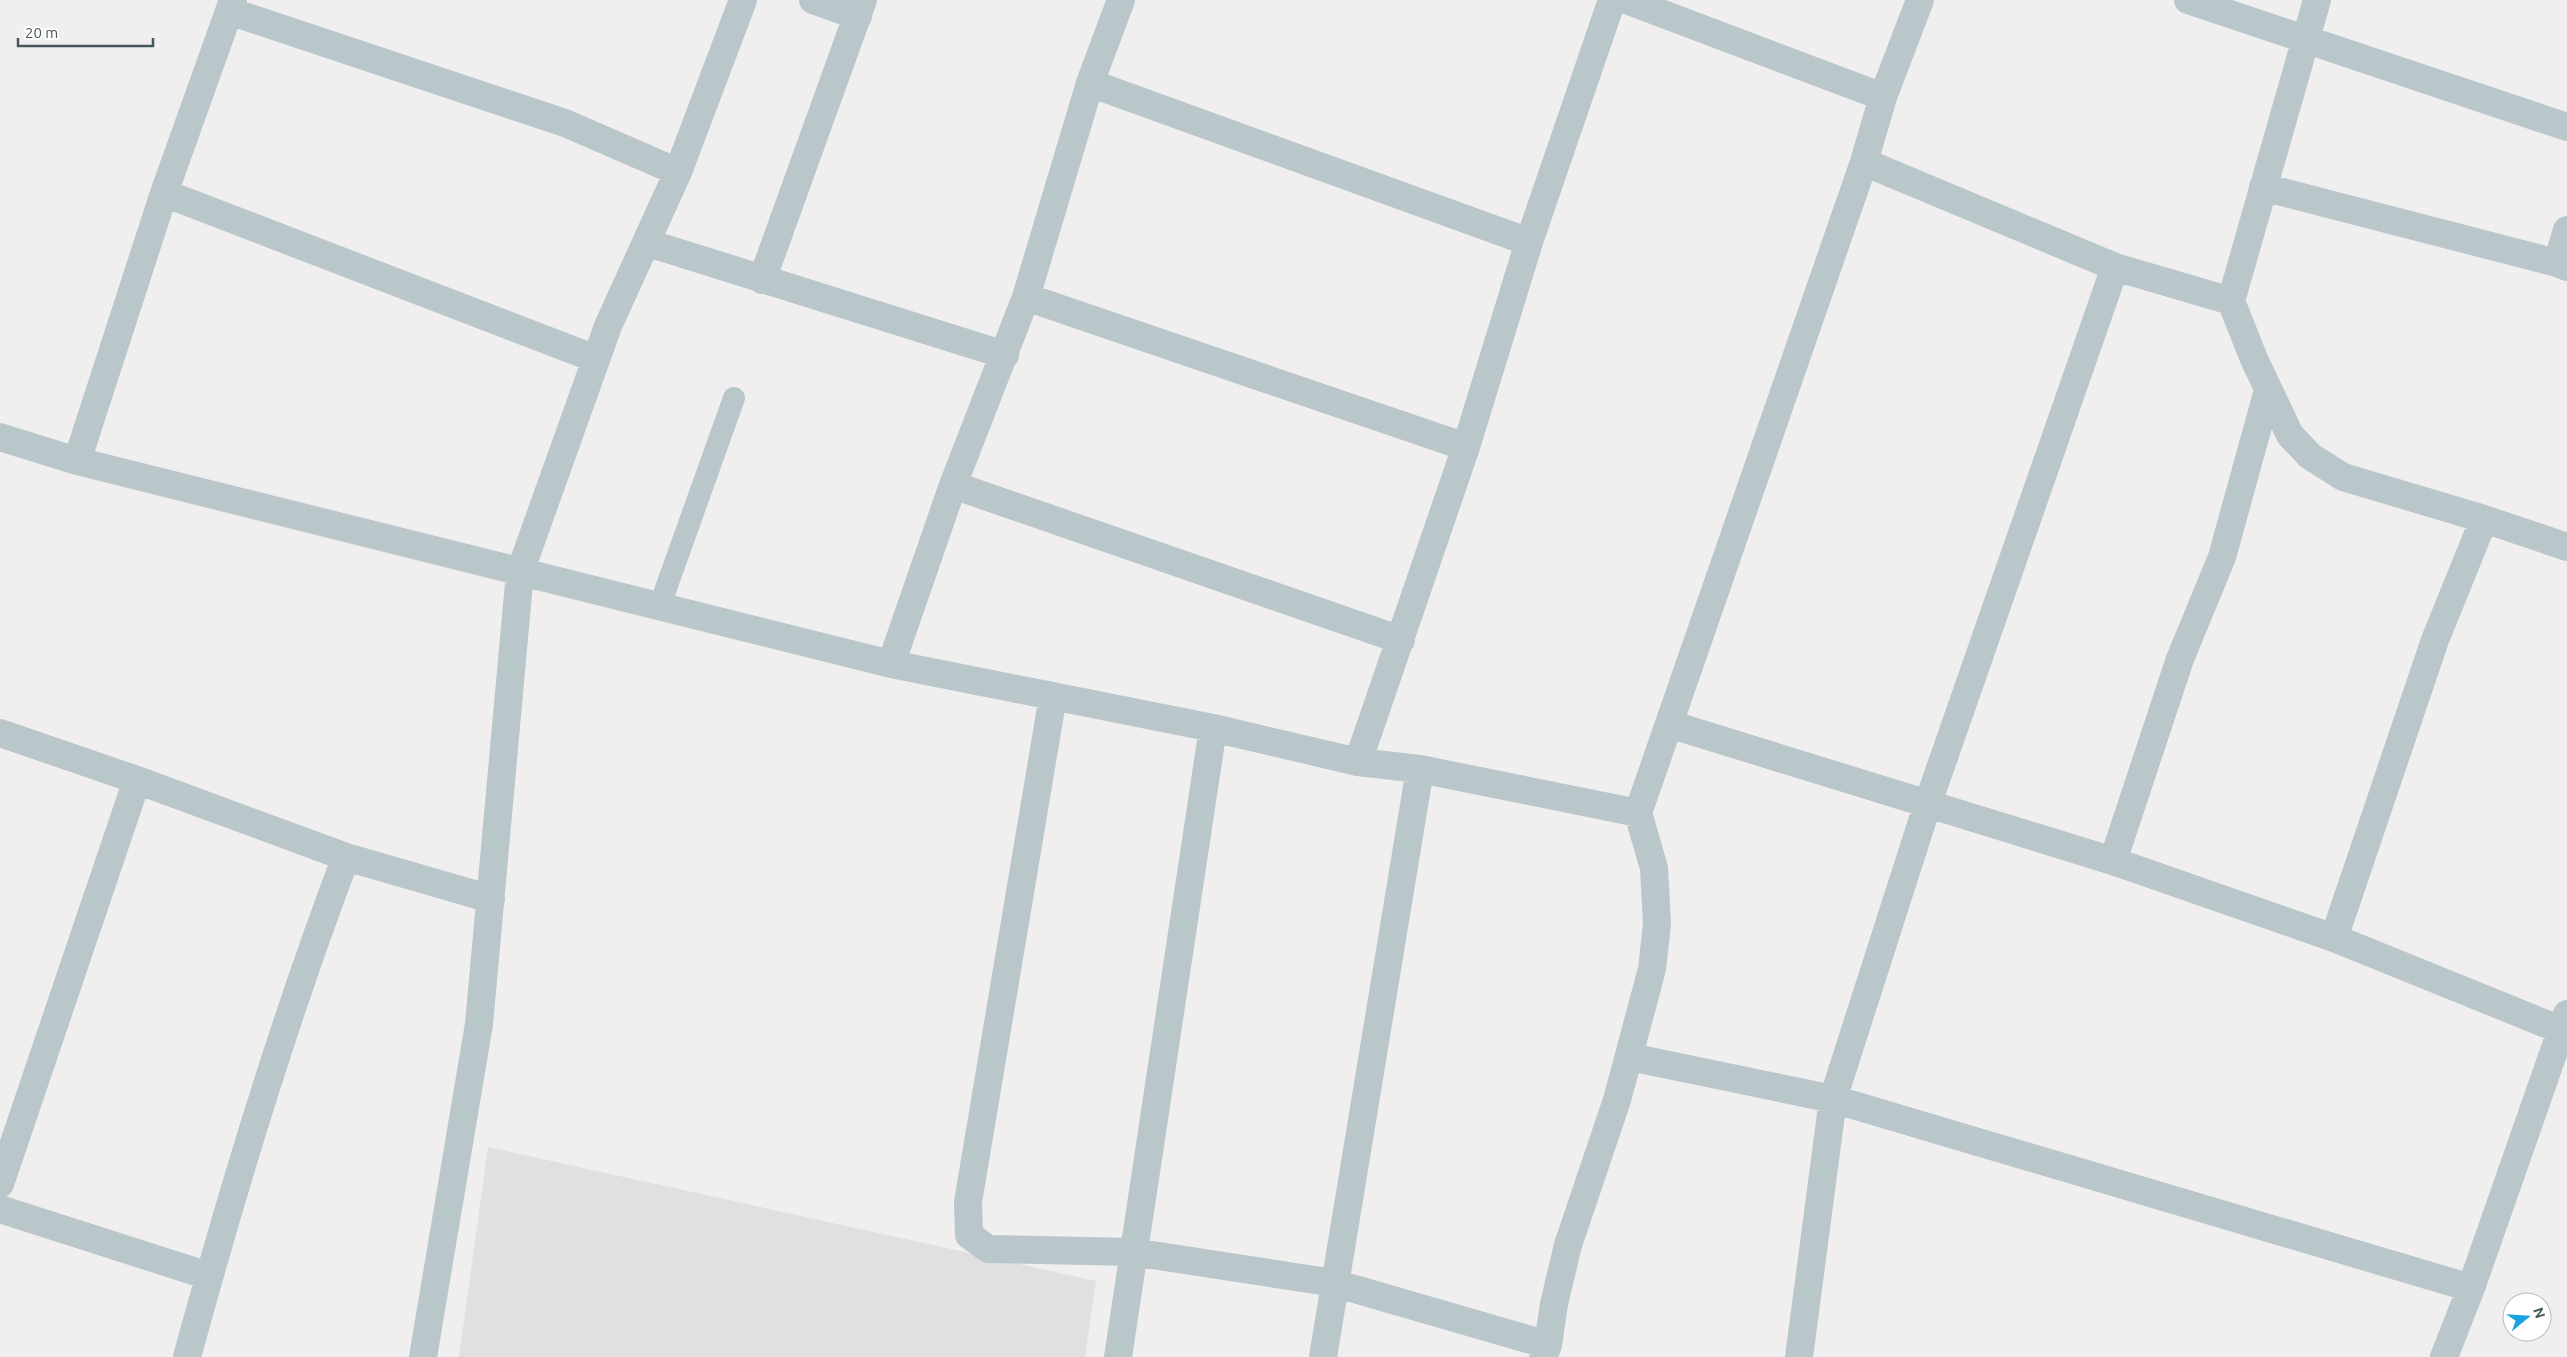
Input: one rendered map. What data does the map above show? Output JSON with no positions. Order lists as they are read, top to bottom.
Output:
{
  "scale_bar": "20 m",
  "north": "right"
}
